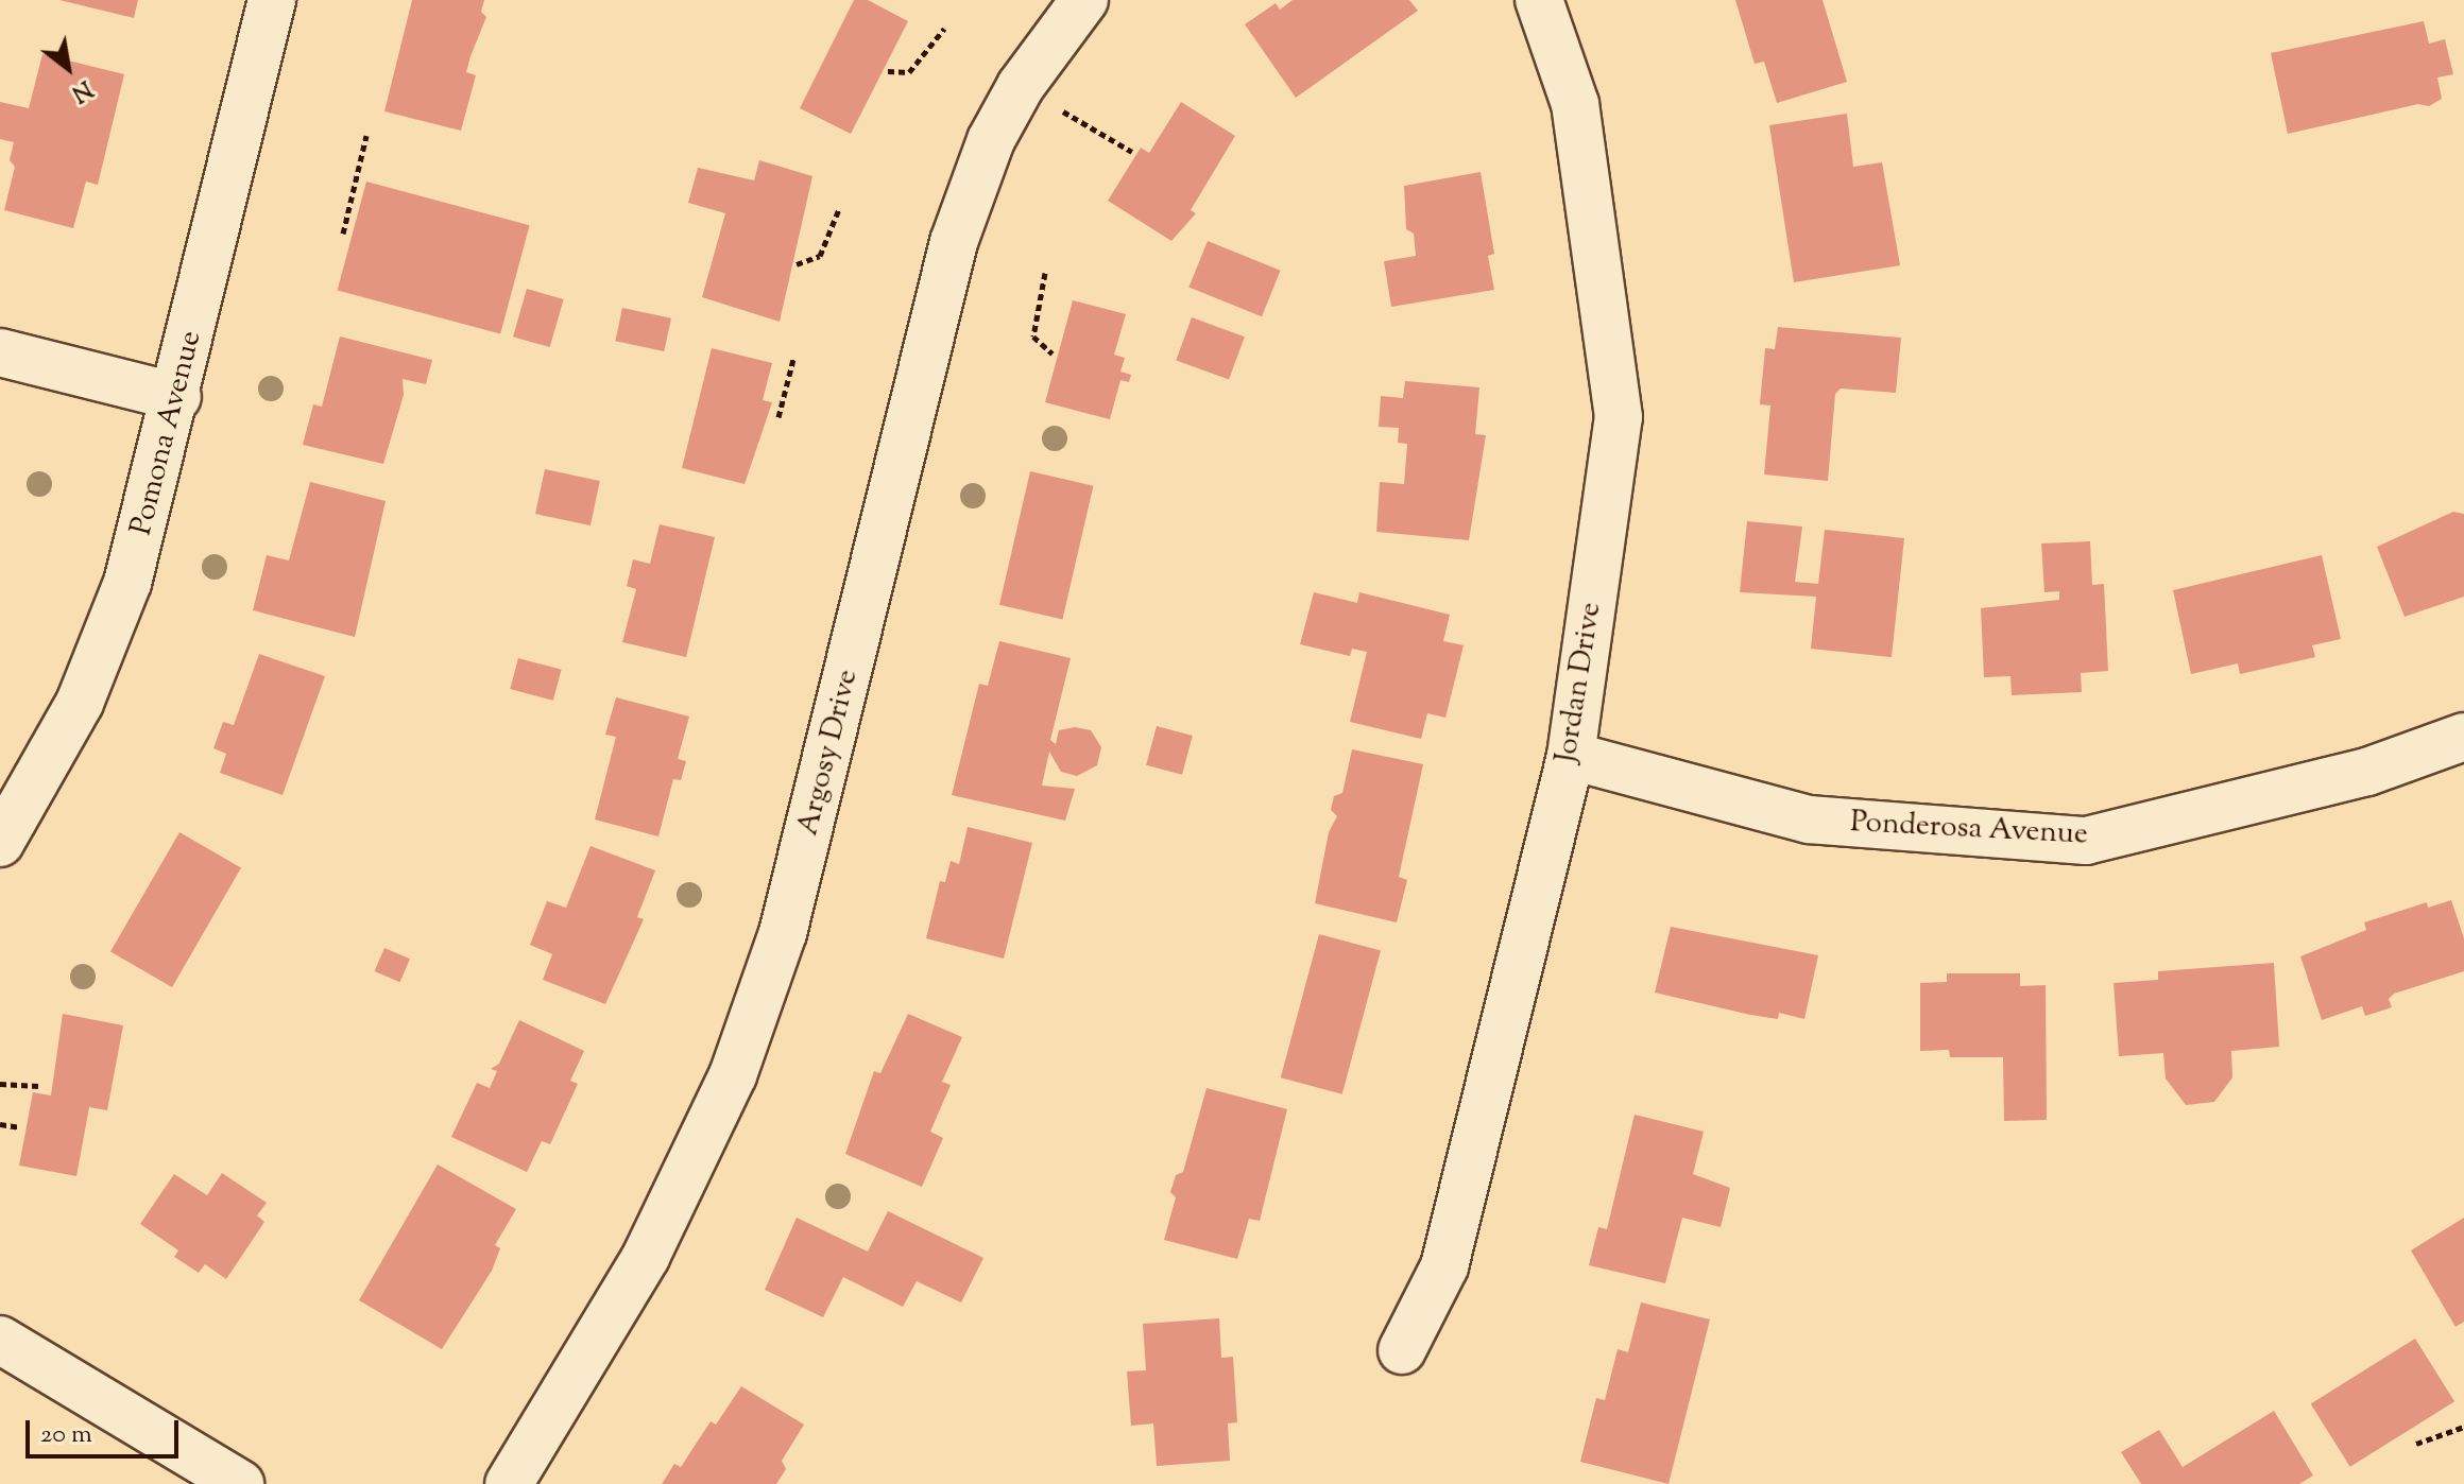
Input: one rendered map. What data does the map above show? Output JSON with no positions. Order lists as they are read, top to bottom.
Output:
{
  "streets": {
    "street": [
      "Pomona Avenue",
      "Jordan Drive",
      "Argosy Drive",
      "Ponderosa Avenue"
    ]
  },
  "crossings": [
    ["Jordan Drive", "Ponderosa Avenue"]
  ],
  "scale_bar": "20 m",
  "north": "bottom right"
}
